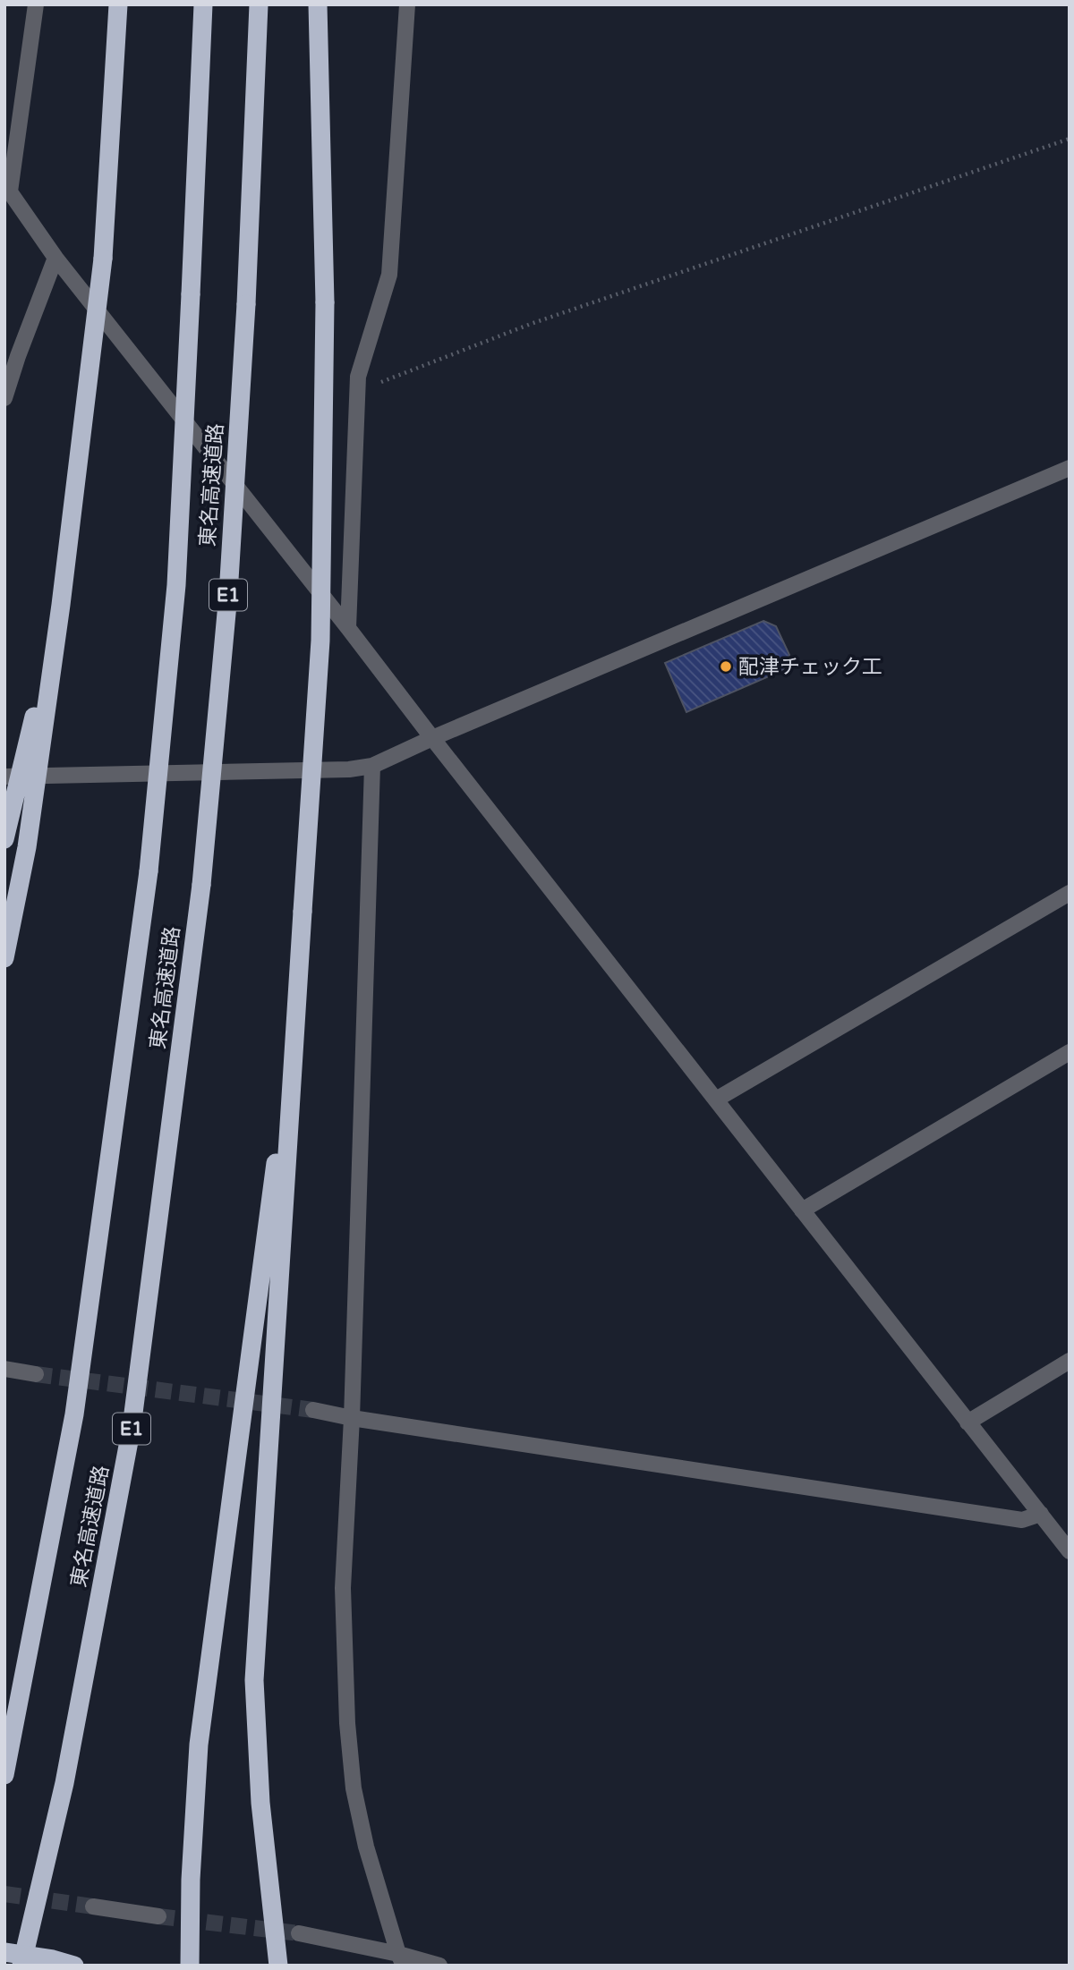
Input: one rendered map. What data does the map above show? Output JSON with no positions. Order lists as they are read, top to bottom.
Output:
{
  "streets": {
    "highway": ["東名高速道路", "E1"]
  },
  "places": ["配津チェック工"]
}
